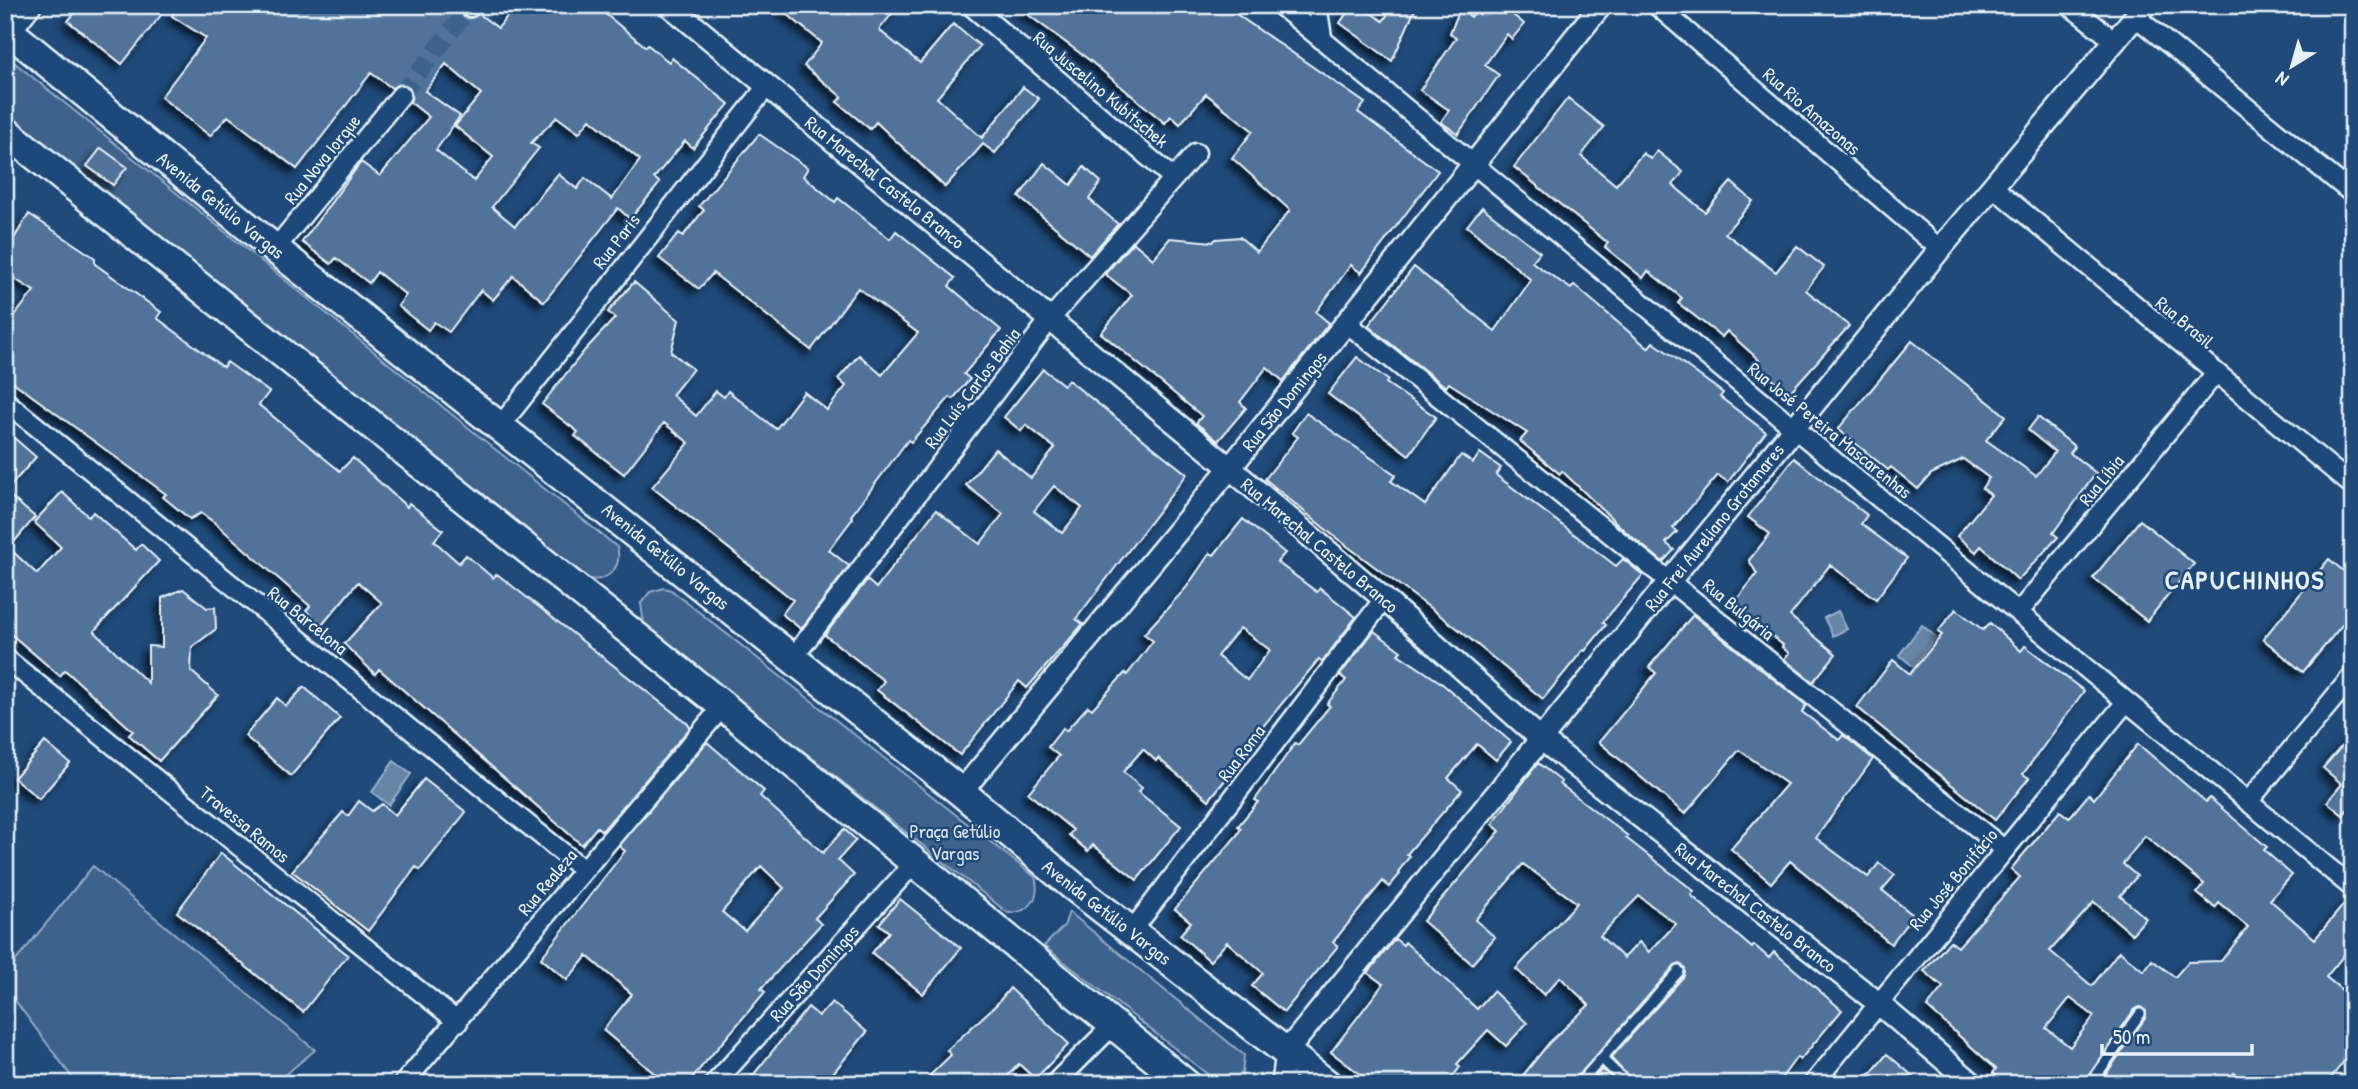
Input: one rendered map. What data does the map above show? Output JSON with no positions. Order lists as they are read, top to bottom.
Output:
{
  "streets": {
    "main road": ["Avenida Getúlio Vargas"],
    "street": [
      "Rua Juscelino Kubitschek",
      "Rua Rio Amazonas",
      "Rua Nova Iorque",
      "Rua Marechal Castelo Branco",
      "Rua Paris",
      "Rua Brasil",
      "Rua Luís Carlos Bahia",
      "Rua São Domingos",
      "Rua José Pereira Mascarenhas",
      "Rua Líbia",
      "Rua Frei Aureliano Grotamares",
      "Rua Bulgária",
      "Rua Barcelona",
      "Rua Roma",
      "Travessa Ramos",
      "Rua José Bonifácio",
      "Rua Realeza"
    ]
  },
  "crossings": [
    ["Rua Juscelino Kubitschek", "Rua Luís Carlos Bahia"],
    ["Rua Rio Amazonas", "Rua Frei Aureliano Grotamares"],
    ["Rua Nova Iorque", "Avenida Getúlio Vargas"],
    ["Rua Marechal Castelo Branco", "Rua Paris"],
    ["Rua Marechal Castelo Branco", "Rua Luís Carlos Bahia"],
    ["Rua Marechal Castelo Branco", "Rua São Domingos"],
    ["Rua Marechal Castelo Branco", "Rua Frei Aureliano Grotamares"],
    ["Rua Marechal Castelo Branco", "Rua Roma"],
    ["Rua Marechal Castelo Branco", "Rua José Bonifácio"],
    ["Avenida Getúlio Vargas", "Rua Paris"],
    ["Avenida Getúlio Vargas", "Rua Luís Carlos Bahia"],
    ["Avenida Getúlio Vargas", "Rua São Domingos"],
    ["Avenida Getúlio Vargas", "Rua Frei Aureliano Grotamares"],
    ["Avenida Getúlio Vargas", "Rua Roma"],
    ["Rua Brasil", "Rua Líbia"],
    ["Rua Brasil", "Rua Frei Aureliano Grotamares"],
    ["Rua São Domingos", "Rua José Pereira Mascarenhas"],
    ["Rua São Domingos", "Rua Bulgária"],
    ["Rua José Pereira Mascarenhas", "Rua Líbia"],
    ["Rua José Pereira Mascarenhas", "Rua Frei Aureliano Grotamares"],
    ["Rua José Pereira Mascarenhas", "Rua José Bonifácio"],
    ["Rua Frei Aureliano Grotamares", "Rua Bulgária"],
    ["Rua Bulgária", "Rua José Bonifácio"],
    ["Rua Barcelona", "Rua Realeza"],
    ["Travessa Ramos", "Rua Realeza"]
  ],
  "districts": ["CAPUCHINHOS"],
  "parks": ["Praça Getúlio Vargas"],
  "scale_bar": "50 m",
  "north": "bottom left"
}
